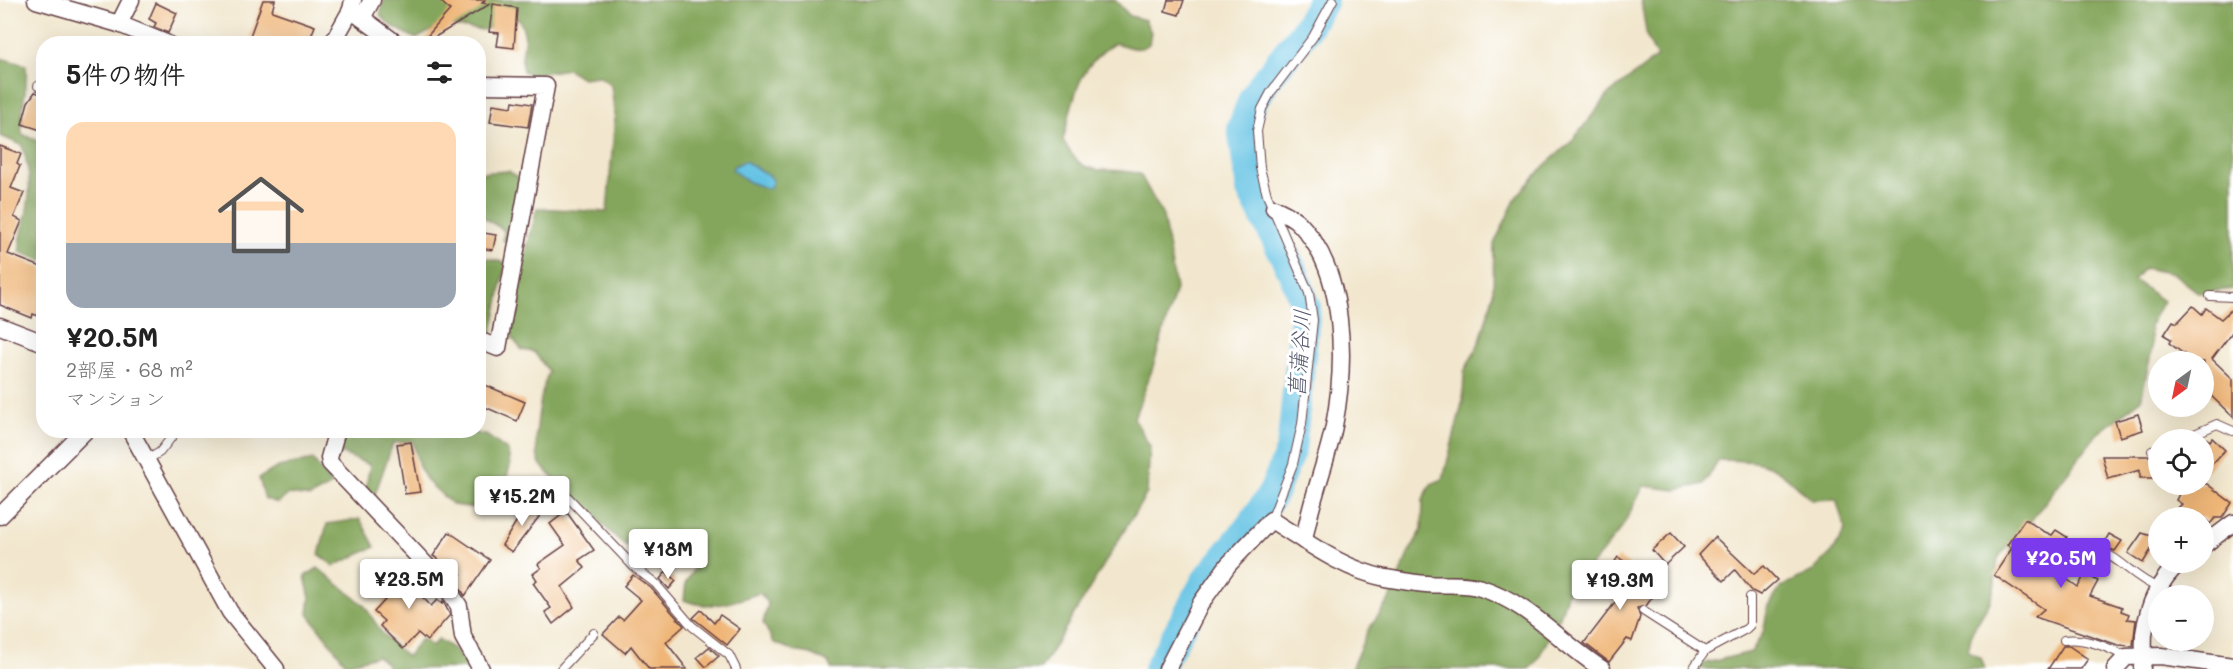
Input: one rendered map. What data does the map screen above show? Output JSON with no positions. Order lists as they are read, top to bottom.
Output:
{
  "water": ["菖蒲谷川"],
  "north": "bottom left",
  "page": {
    "heading": "5件の物件",
    "list": [
      {
        "name": "¥20.5M",
        "note": "2部屋 · 68 m² · マンション"
      }
    ],
    "map_buttons": ["+", "−"],
    "price": [
      "¥15.2M",
      "¥18M",
      "¥20.5M",
      "¥23.5M",
      "¥19.3M"
    ]
  }
}
